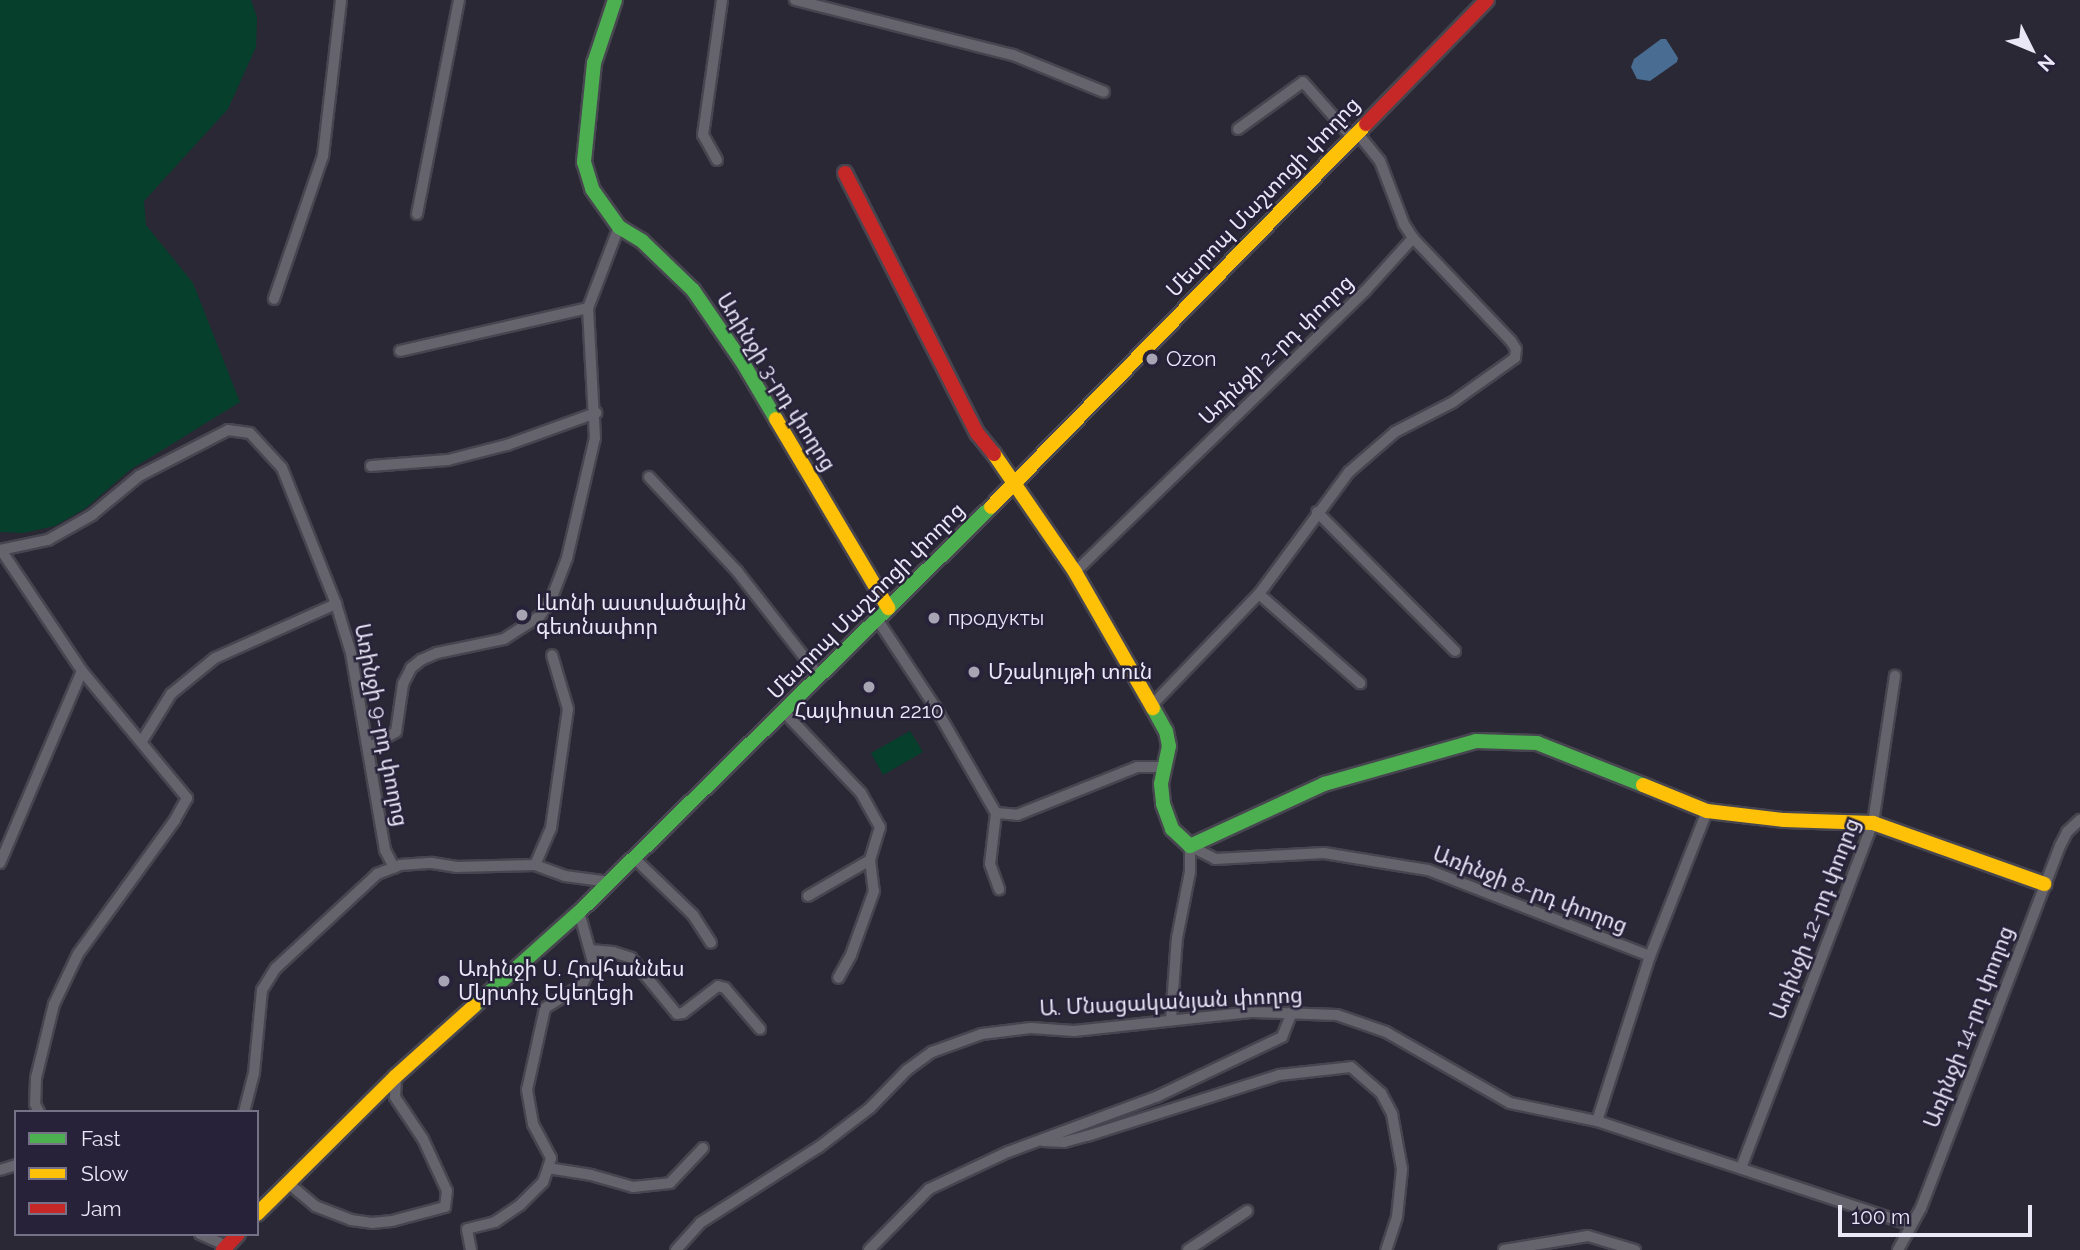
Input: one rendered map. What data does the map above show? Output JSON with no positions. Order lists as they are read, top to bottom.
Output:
{
  "streets": {
    "street": [
      "Մեսրոպ Մաշտոցի փողոց",
      "Առինջի 2-րդ փողոց",
      "Առինջի 3-րդ փողոց",
      "Առինջի 9-րդ փողոց",
      "Առինջի 8-րդ փողոց",
      "Առինջի 12-րդ փողոց",
      "Ա. Մնացականյան փողոց",
      "Առինջի 14-րդ փողոց"
    ]
  },
  "crossings": [
    ["Մեսրոպ Մաշտոցի փողոց", "Առինջի 3-րդ փողոց"],
    ["Առինջի 12-րդ փողոց", "Ա. Մնացականյան փողոց"],
    ["Ա. Մնացականյան փողոց", "Առինջի 14-րդ փողոց"]
  ],
  "places": [
    "Ozon",
    "Լևոնի աստվածային գետնափոր",
    "продукты",
    "Մշակույթի տուն",
    "Հայփոստ 2210",
    "Առինջի Ս. Հովհաննես Մկրտիչ Եկեղեցի"
  ],
  "legend": ["Fast", "Slow", "Jam"],
  "scale_bar": "100 m",
  "north": "bottom right"
}
